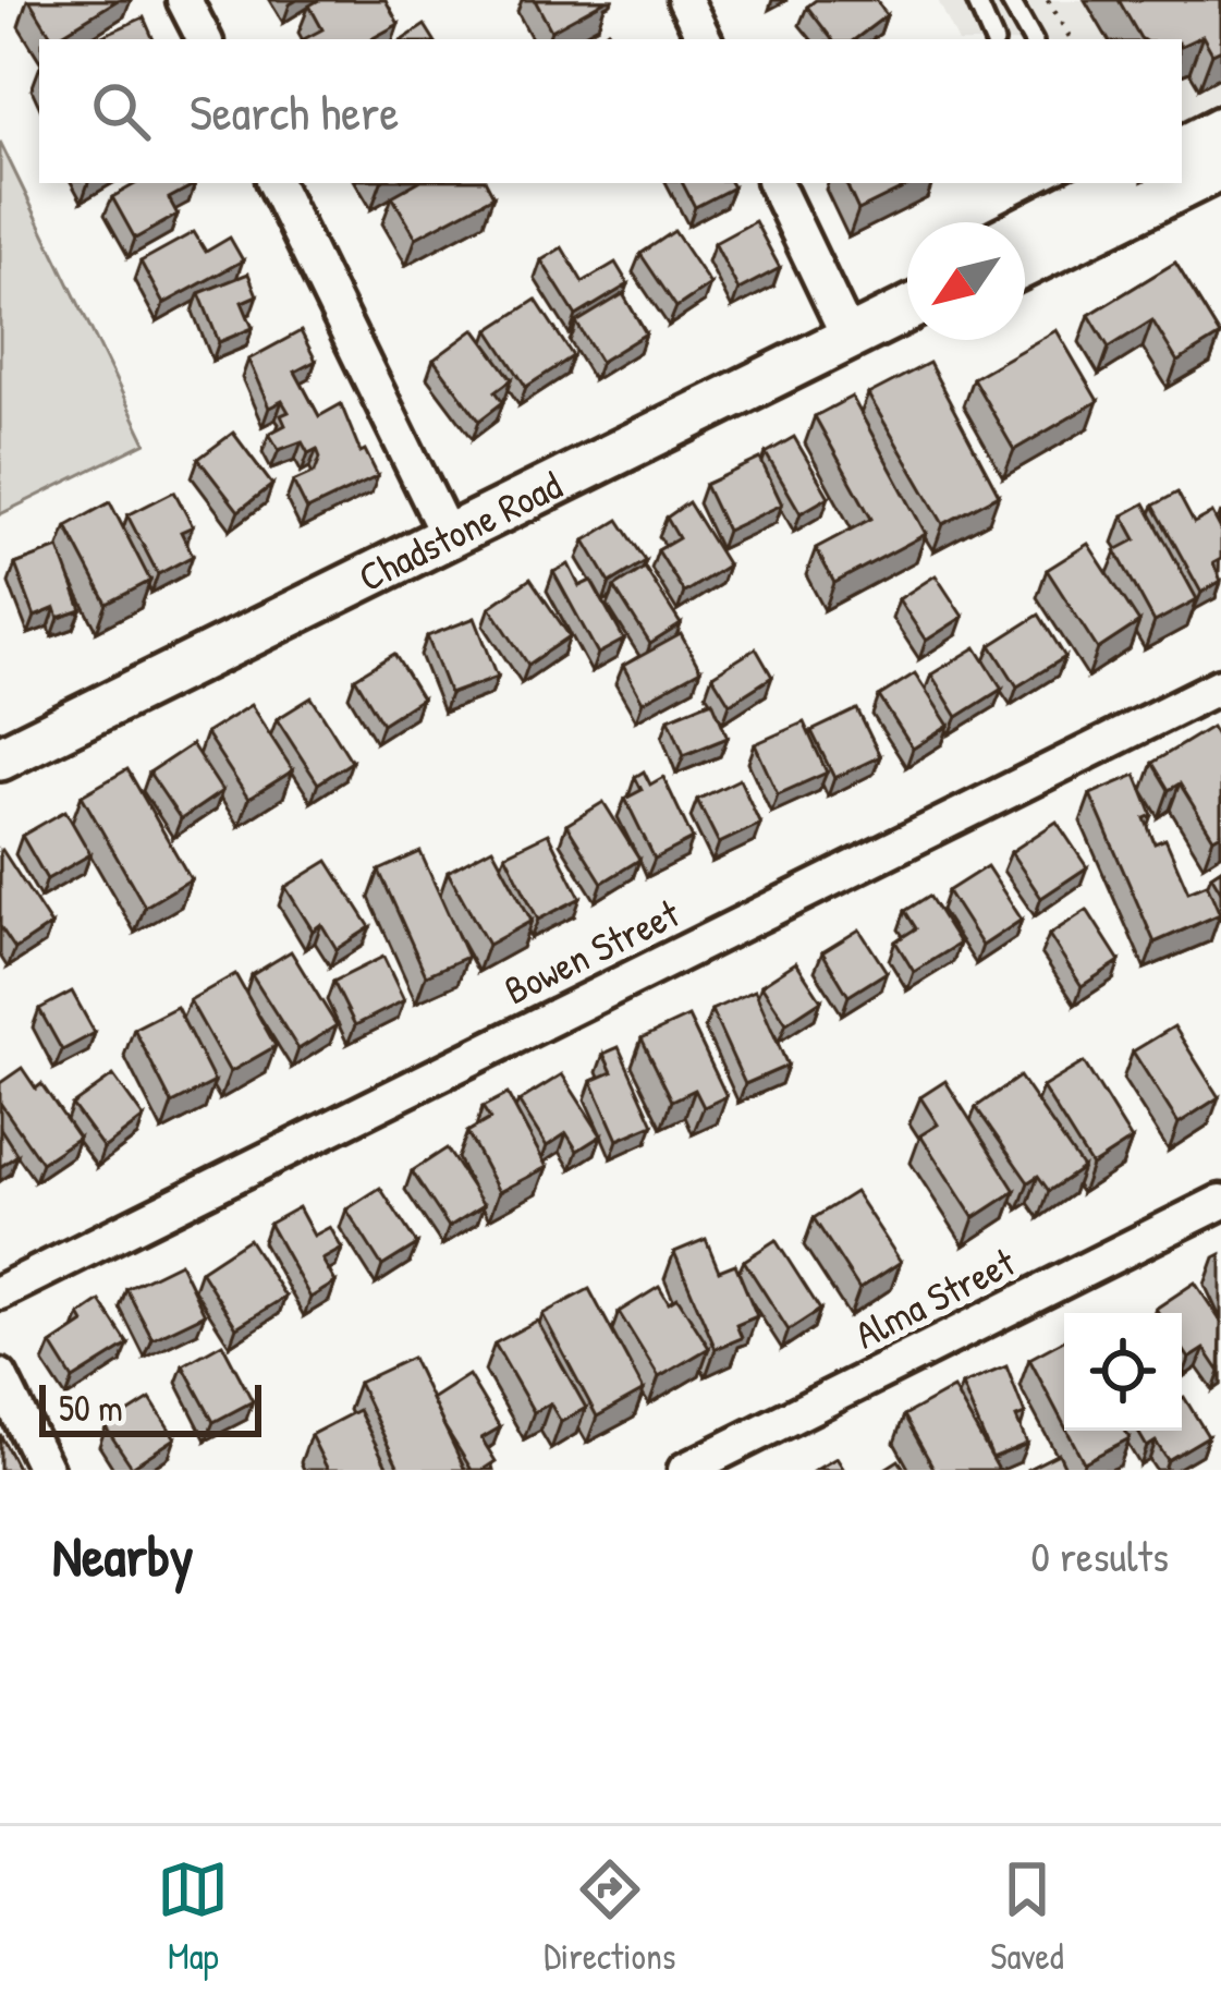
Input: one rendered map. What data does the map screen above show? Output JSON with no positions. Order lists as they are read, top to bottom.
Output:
{
  "streets": {
    "street": ["Chadstone Road", "Bowen Street", "Alma Street"]
  },
  "scale_bar": "50 m",
  "north": "bottom left",
  "page": {
    "search": "Search here",
    "scale": "50 m",
    "heading": ["Nearby", "0 results"],
    "nav": ["Map", "Directions", "Saved"]
  }
}
